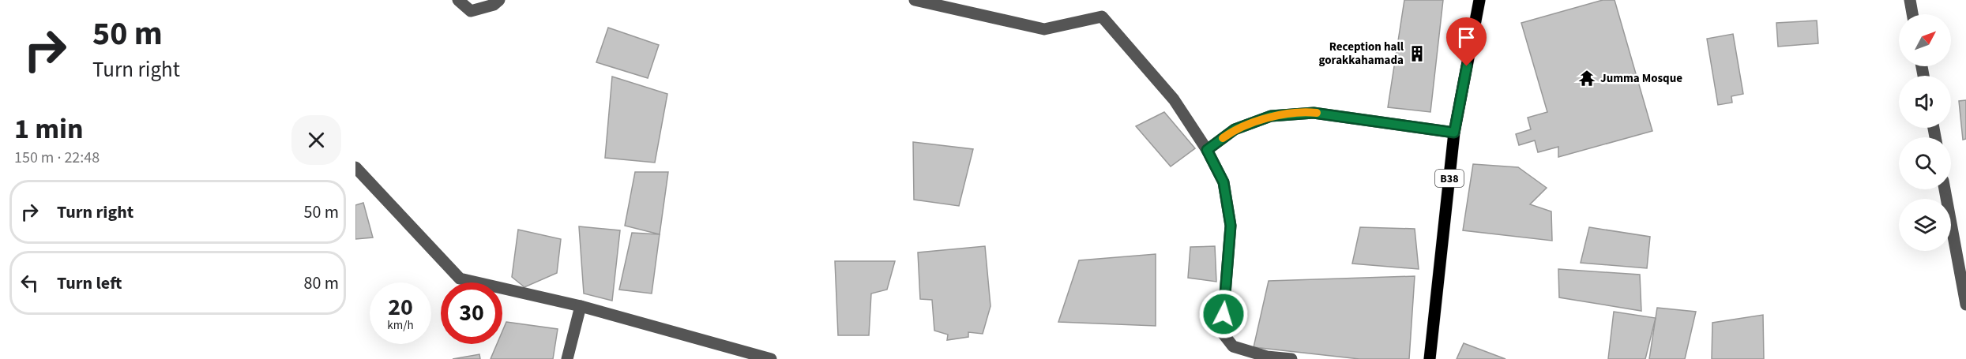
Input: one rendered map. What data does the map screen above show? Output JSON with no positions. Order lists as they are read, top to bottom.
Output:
{
  "streets": {
    "main road": ["B38"]
  },
  "places": {
    "building": ["Reception hall gorakkahamada"],
    "temple": ["Jumma Mosque"]
  },
  "north": "top right",
  "page": {
    "turn": ["50 m", "Turn right"],
    "heading": ["1 min", "150 m · 22:48"],
    "list": [
      {
        "name": "Turn right",
        "value": "50 m"
      },
      {
        "name": "Turn left",
        "value": "80 m"
      }
    ],
    "speed": "20 km/h",
    "limit": "30"
  }
}
